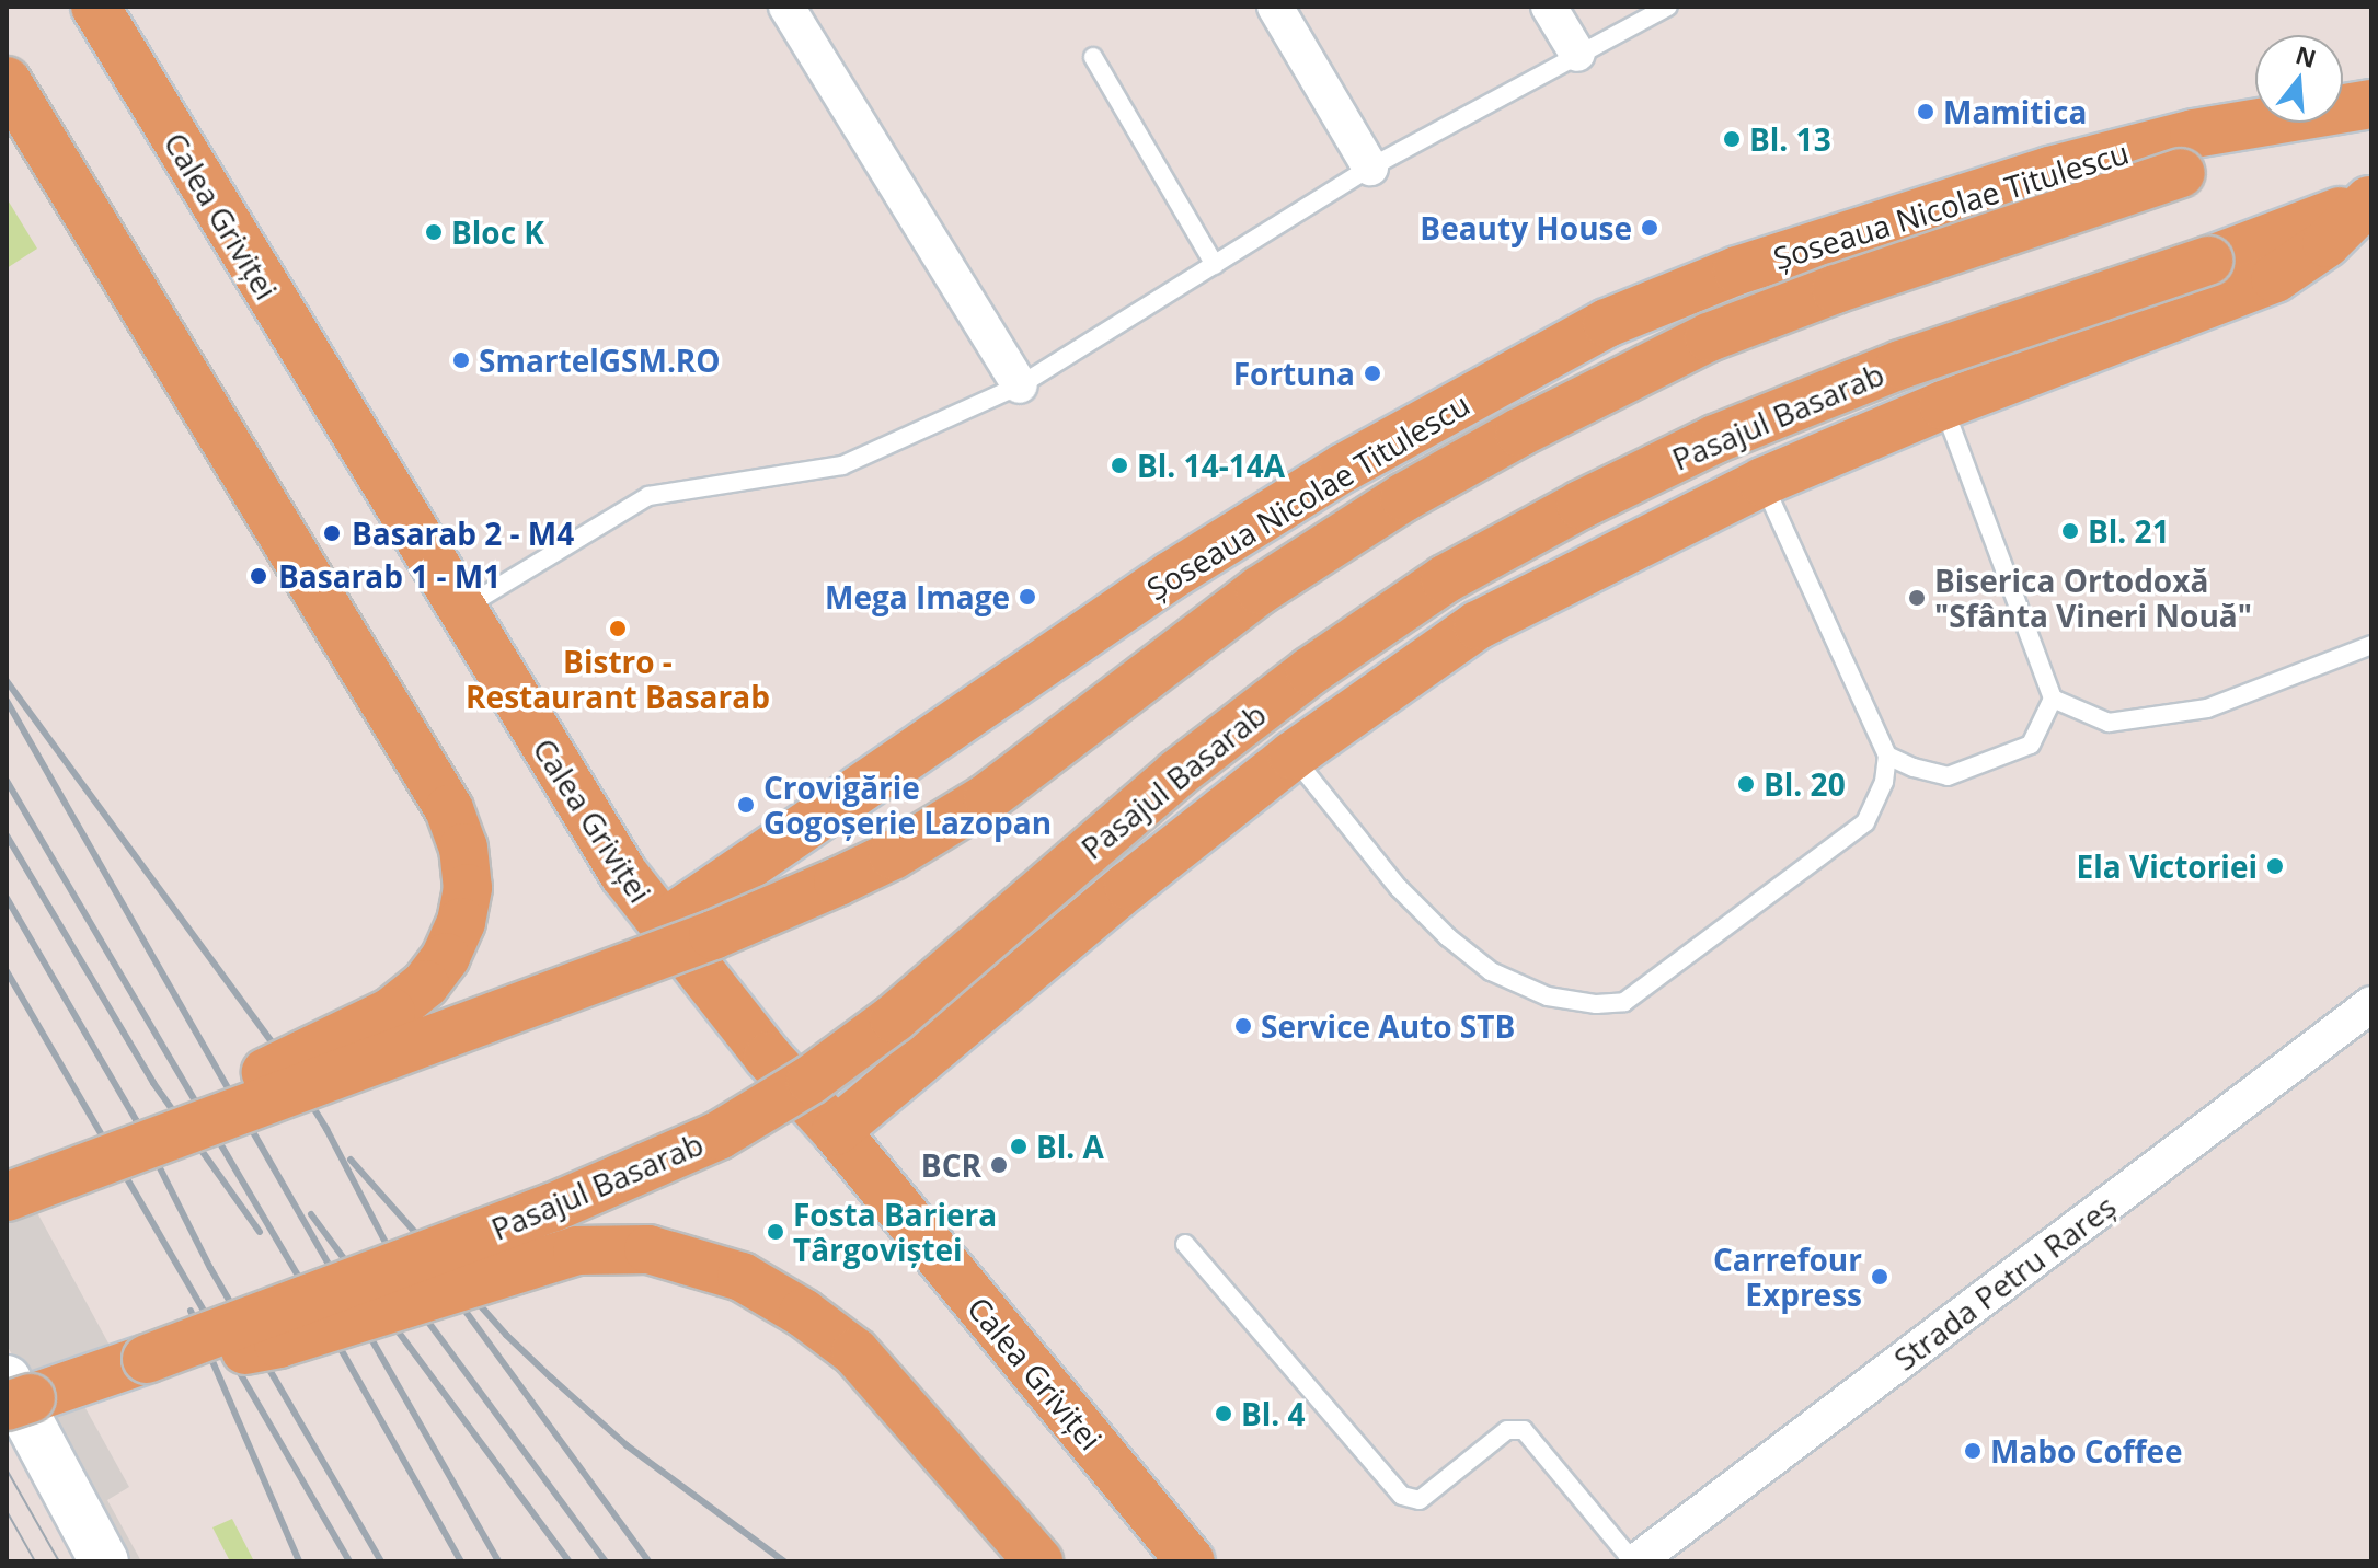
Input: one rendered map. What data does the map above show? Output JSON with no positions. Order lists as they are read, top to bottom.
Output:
{
  "streets": {
    "main road": ["Șoseaua Nicolae Titulescu", "Calea Griviței", "Pasajul Basarab"],
    "street": ["Strada Petru Rareș"]
  },
  "crossings": [
    ["Șoseaua Nicolae Titulescu", "Calea Griviței"]
  ],
  "places": [
    "Mamitica",
    "Bl. 13",
    "Beauty House",
    "Bloc K",
    "SmartelGSM.RO",
    "Fortuna",
    "Bl. 14-14A",
    "Bl. 21",
    "Basarab 2 - M4",
    "Basarab 1 - M1",
    "Mega Image",
    "Biserica Ortodoxă \"Sfânta Vineri Nouă\"",
    "Bistro - Restaurant Basarab",
    "Bl. 20",
    "Crovigărie Gogoșerie Lazopan",
    "Ela Victoriei",
    "Service Auto STB",
    "Bl. A",
    "BCR",
    "Fosta Bariera Târgoviștei",
    "Carrefour Express",
    "Bl. 4",
    "Mabo Coffee"
  ],
  "north": "top"
}
